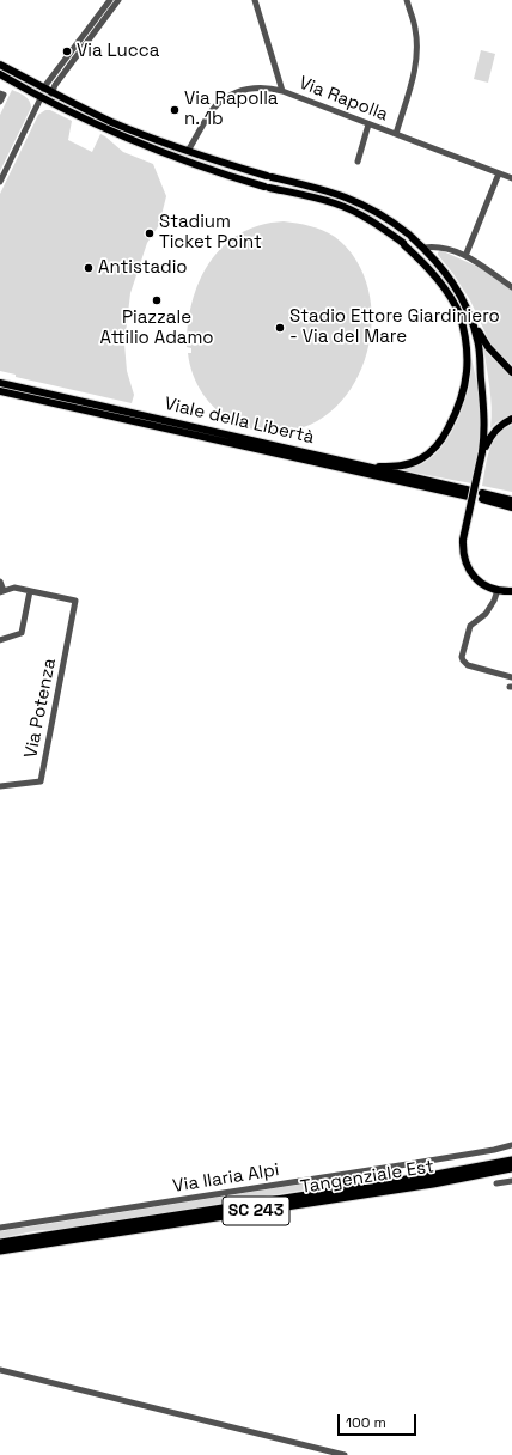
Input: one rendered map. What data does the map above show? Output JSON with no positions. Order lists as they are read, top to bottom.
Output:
{
  "streets": {
    "highway": ["Tangenziale Est", "SC 243"],
    "main road": ["Viale della Libertà"],
    "street": ["Via Rapolla", "Via Potenza", "Via Ilaria Alpi"]
  },
  "places": [
    "Via Lucca",
    "Via Rapolla n. 1b",
    "Stadium Ticket Point",
    "Antistadio",
    "Piazzale Attilio Adamo",
    "Stadio Ettore Giardiniero - Via del Mare"
  ],
  "scale_bar": "100 m"
}
